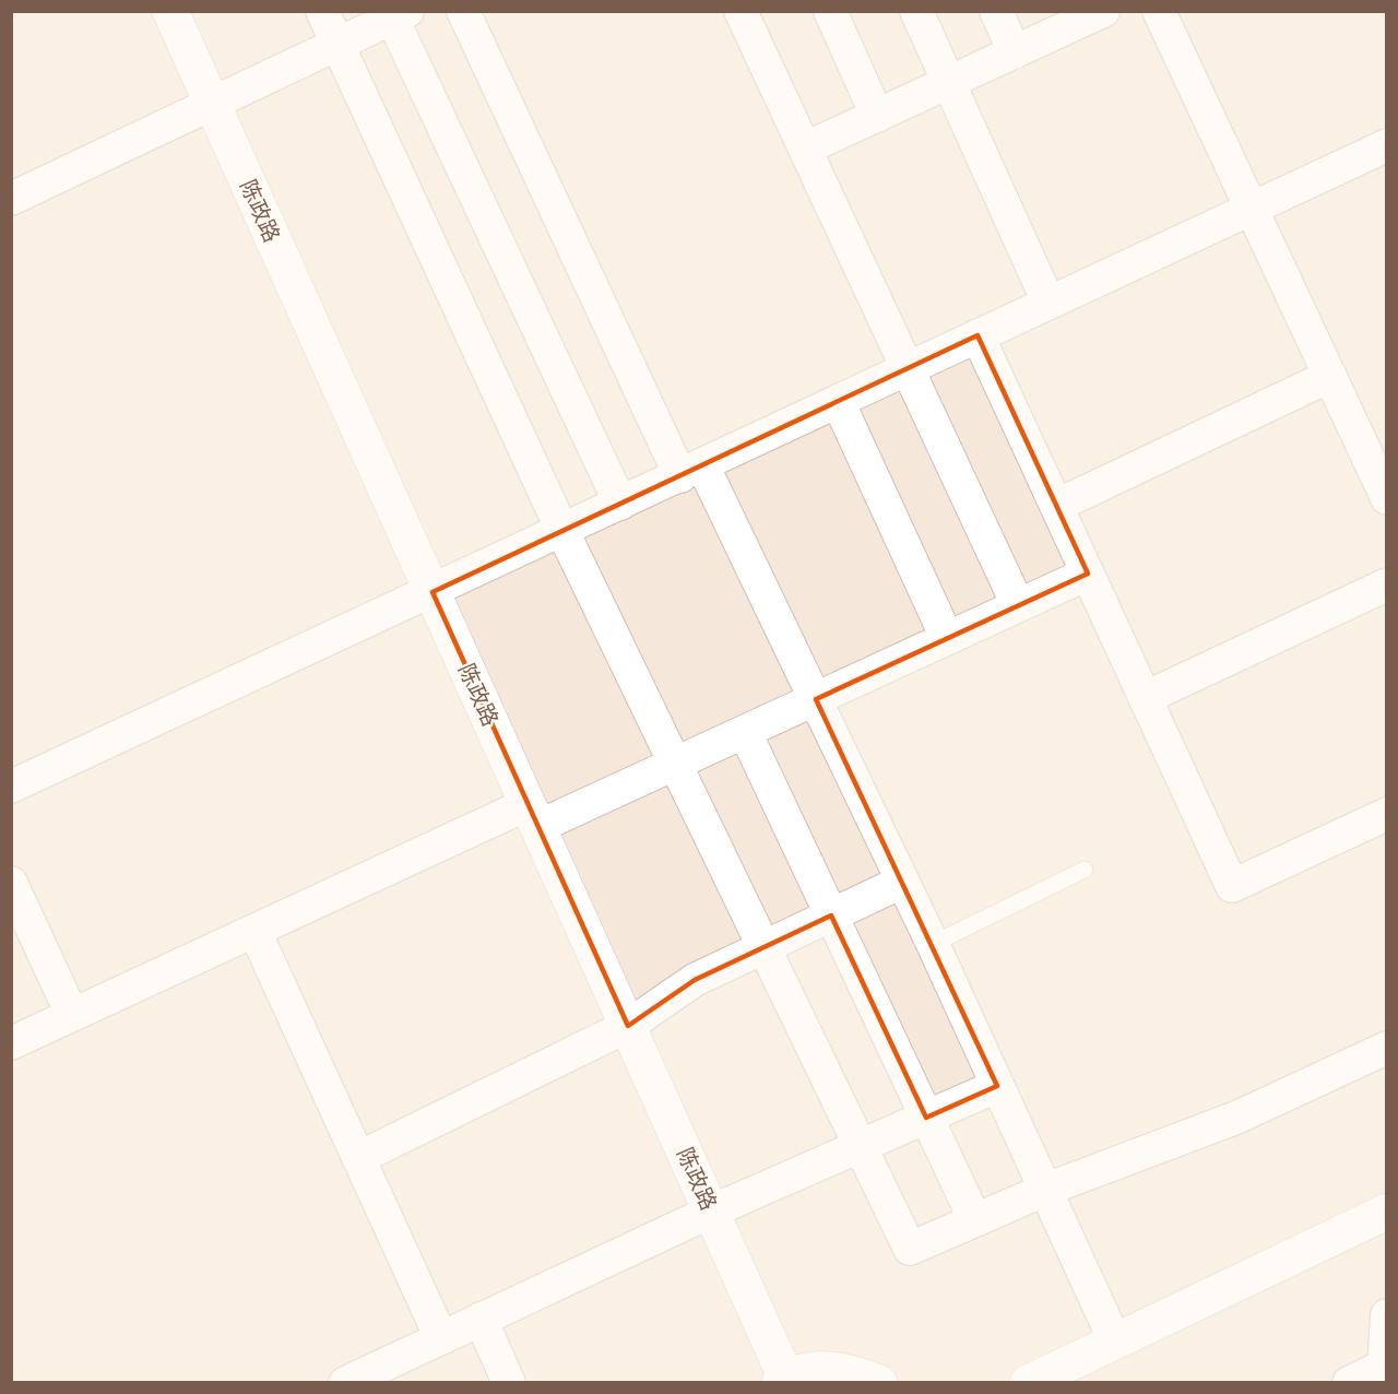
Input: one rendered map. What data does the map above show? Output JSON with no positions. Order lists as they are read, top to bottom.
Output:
{
  "streets": {
    "street": ["陈政路"]
  }
}
